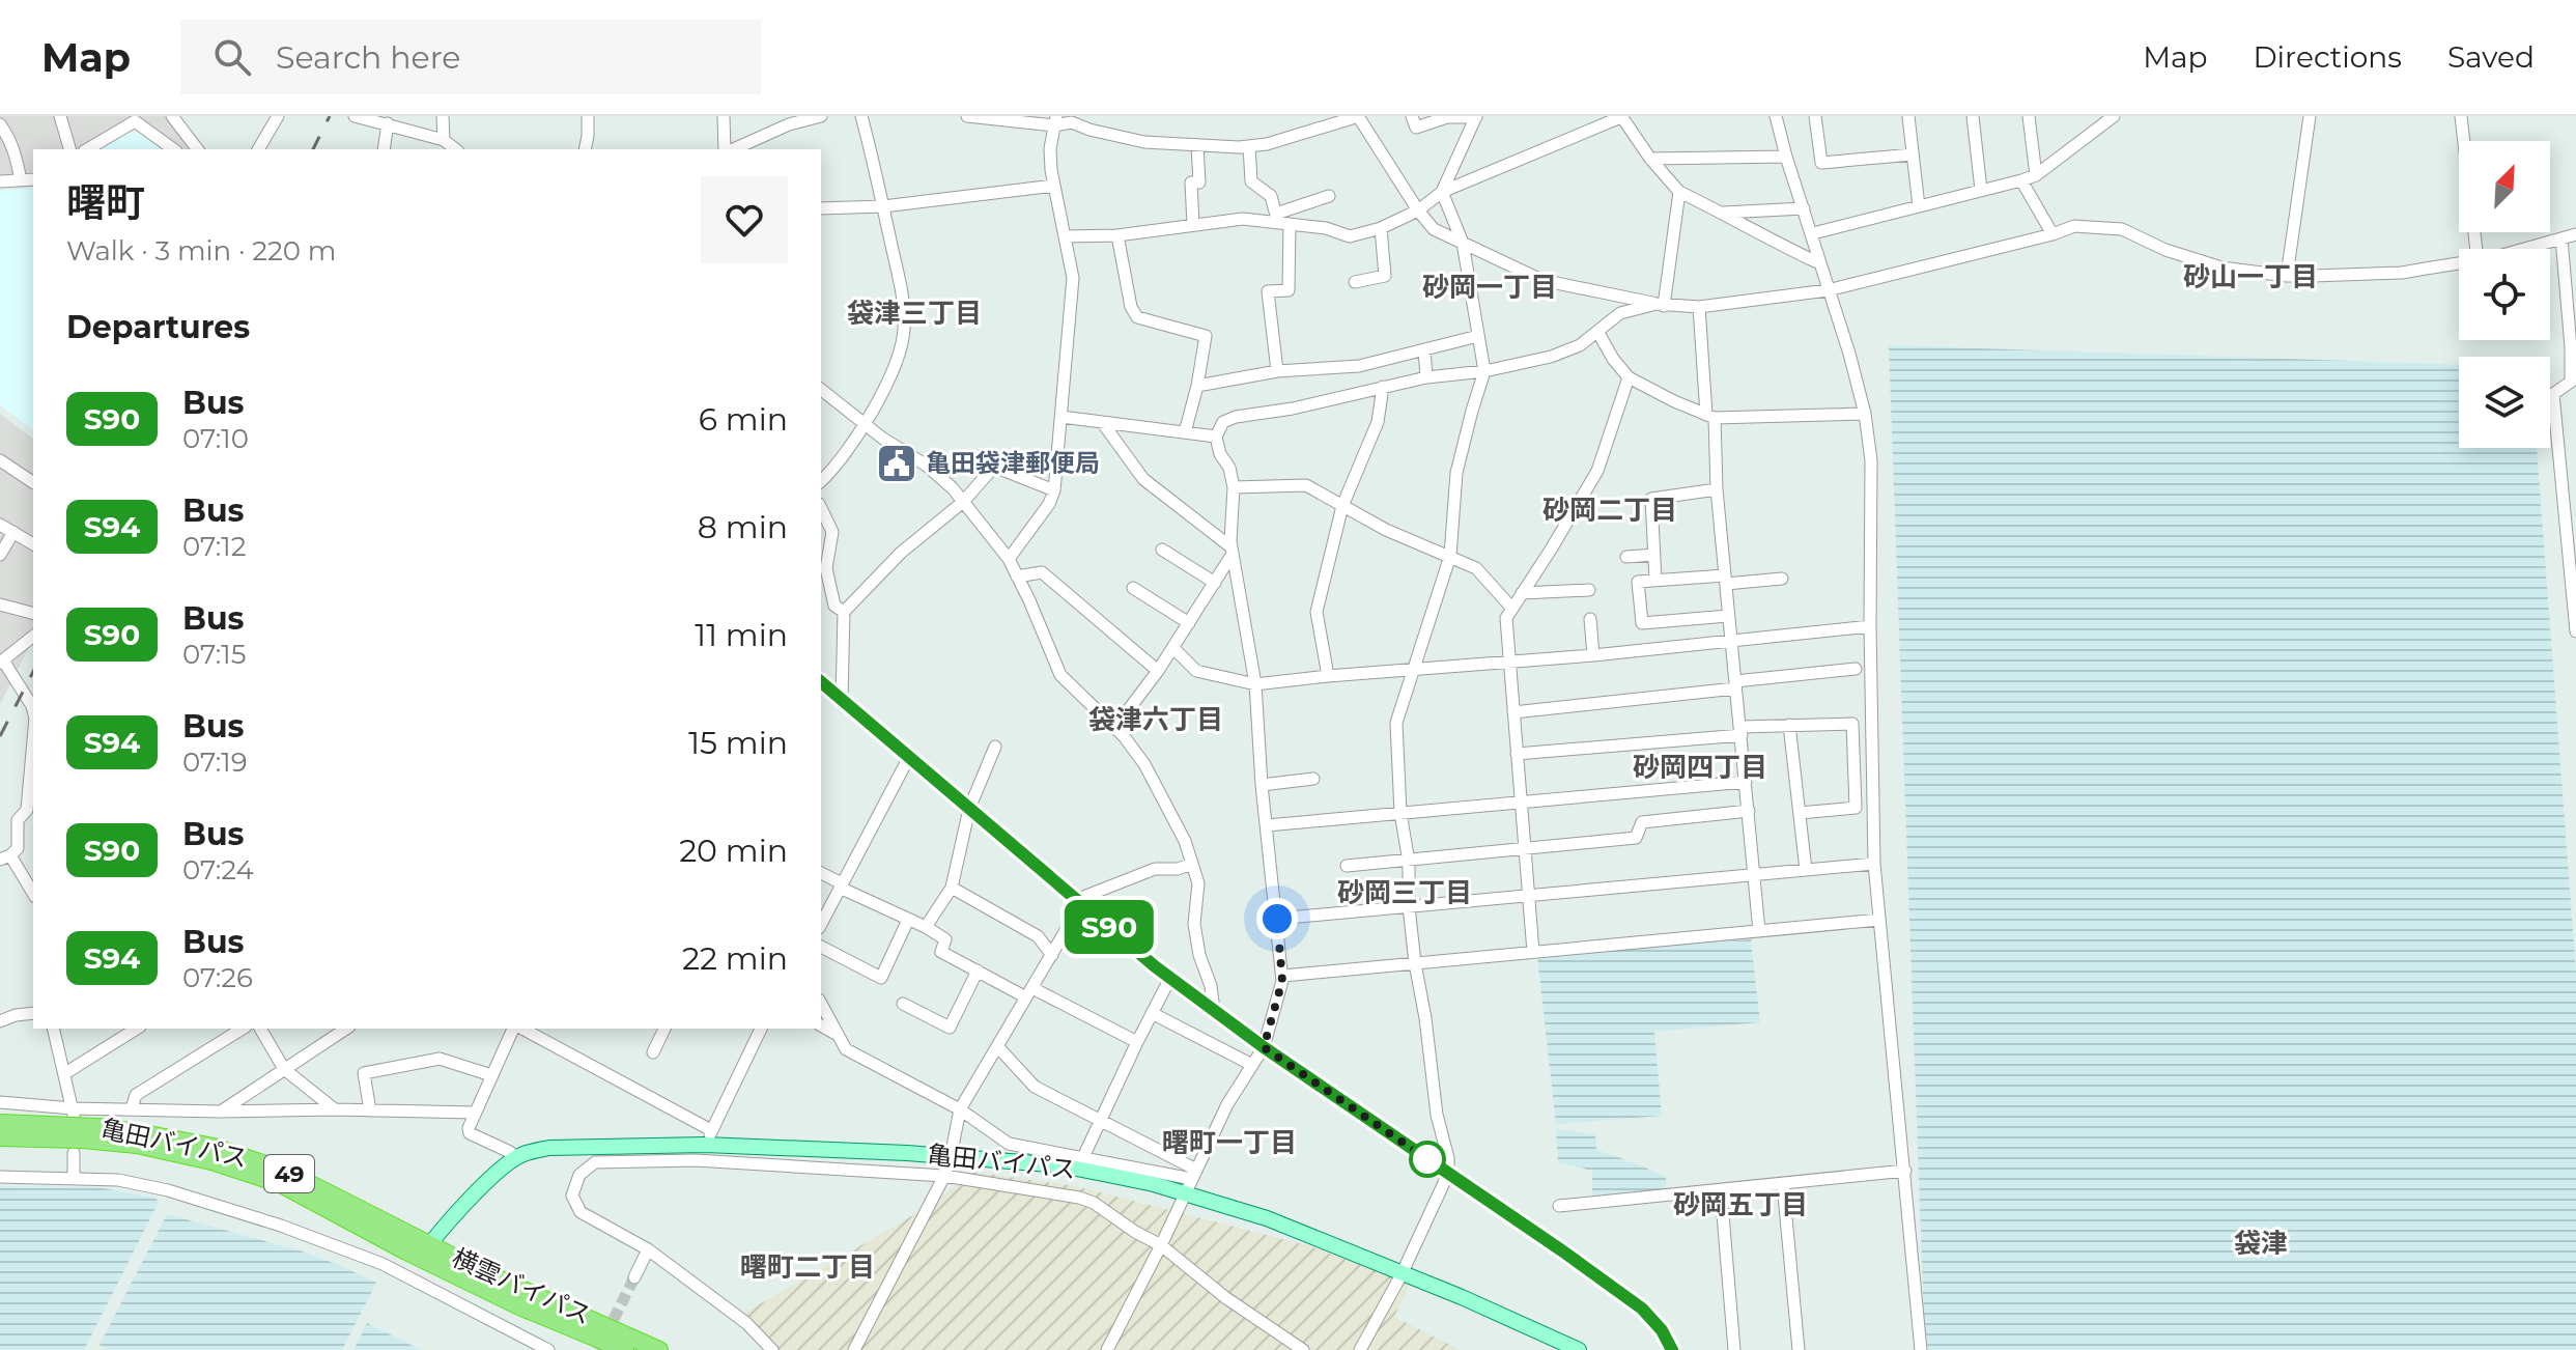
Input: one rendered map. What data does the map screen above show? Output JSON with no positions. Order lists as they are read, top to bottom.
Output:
{
  "streets": {
    "highway": ["亀田バイパス", "49", "横雲バイパス"]
  },
  "crossings": [
    ["亀田バイパス", "横雲バイパス"]
  ],
  "districts": [
    "砂山一丁目",
    "砂岡一丁目",
    "袋津三丁目",
    "砂岡二丁目",
    "袋津六丁目",
    "砂岡四丁目",
    "砂岡三丁目",
    "曙町一丁目",
    "砂岡五丁目",
    "袋津",
    "曙町二丁目"
  ],
  "places": {
    "public building": ["亀田袋津郵便局"]
  },
  "lines": ["bus line S90"],
  "north": "top right",
  "page": {
    "header": "Map",
    "search": "Search here",
    "nav": ["Map", "Directions", "Saved"],
    "on_map": "S90",
    "heading": [
      ["曙町", "Walk · 3 min · 220 m"],
      "Departures"
    ],
    "list": [
      {
        "mark": "S90",
        "name": "Bus",
        "note": "07:10",
        "value": "6 min"
      },
      {
        "mark": "S94",
        "name": "Bus",
        "note": "07:12",
        "value": "8 min"
      },
      {
        "mark": "S90",
        "name": "Bus",
        "note": "07:15",
        "value": "11 min"
      },
      {
        "mark": "S94",
        "name": "Bus",
        "note": "07:19",
        "value": "15 min"
      },
      {
        "mark": "S90",
        "name": "Bus",
        "note": "07:24",
        "value": "20 min"
      },
      {
        "mark": "S94",
        "name": "Bus",
        "note": "07:26",
        "value": "22 min"
      }
    ]
  }
}
